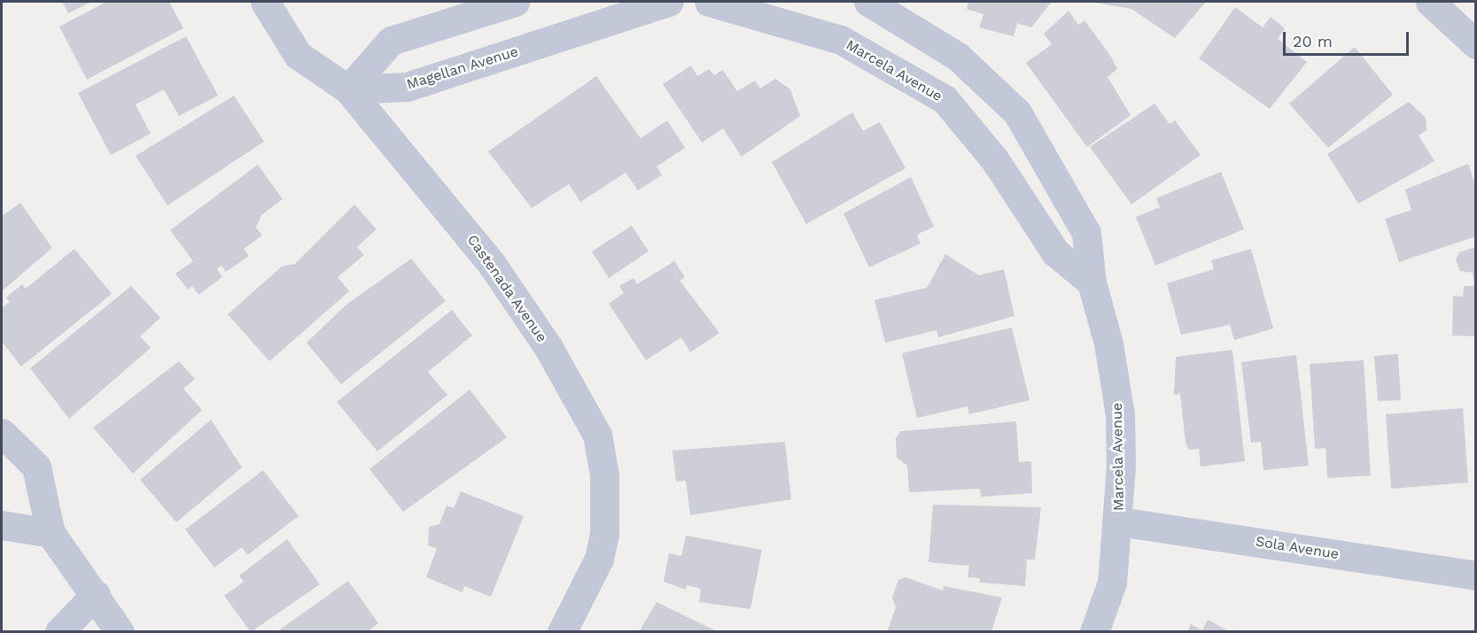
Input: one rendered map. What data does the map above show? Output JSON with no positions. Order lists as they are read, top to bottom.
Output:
{
  "streets": {
    "street": [
      "Magellan Avenue",
      "Marcela Avenue",
      "Castenada Avenue",
      "Sola Avenue"
    ]
  },
  "crossings": [
    ["Magellan Avenue", "Castenada Avenue"],
    ["Marcela Avenue", "Sola Avenue"]
  ],
  "scale_bar": "20 m"
}
